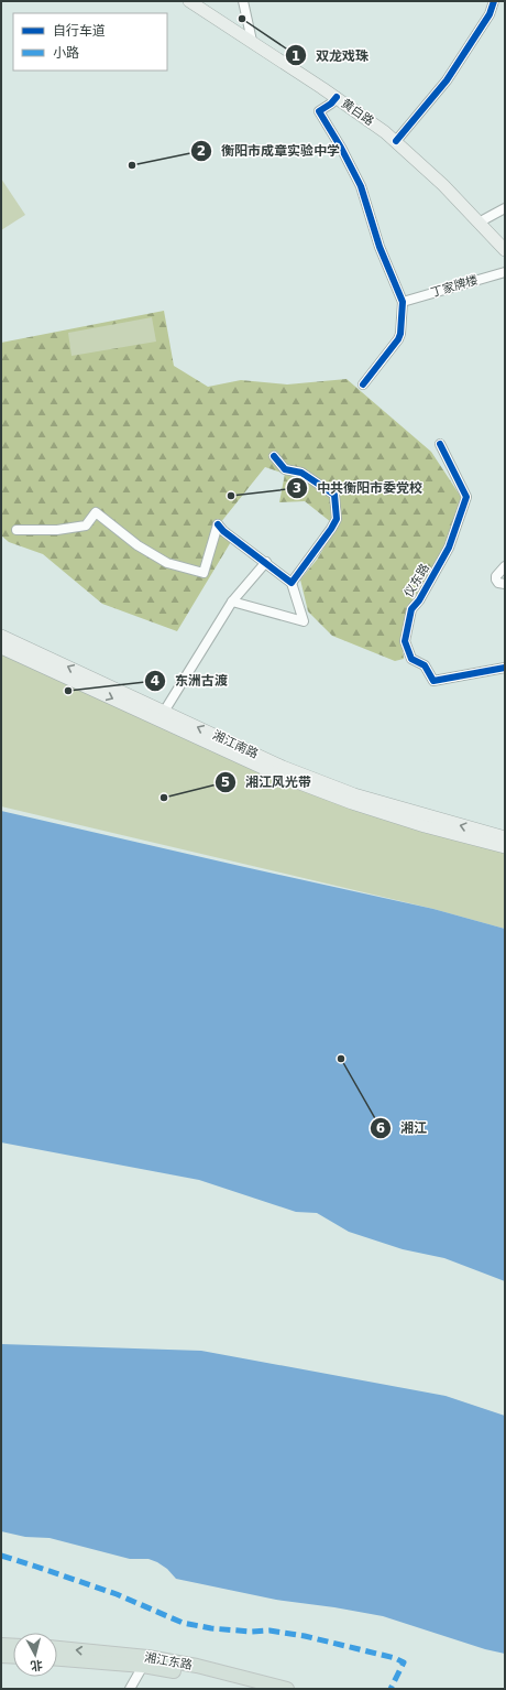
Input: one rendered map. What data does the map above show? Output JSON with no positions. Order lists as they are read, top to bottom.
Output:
{
  "streets": {
    "main road": ["黄白路", "湘江南路", "湘江东路"],
    "street": ["丁家牌楼", "仪东路"]
  },
  "places": [
    "双龙戏珠",
    "衡阳市成章实验中学",
    "中共衡阳市委党校",
    "东洲古渡",
    "湘江风光带",
    "湘江"
  ],
  "legend": ["自行车道", "小路"],
  "north": "bottom"
}
